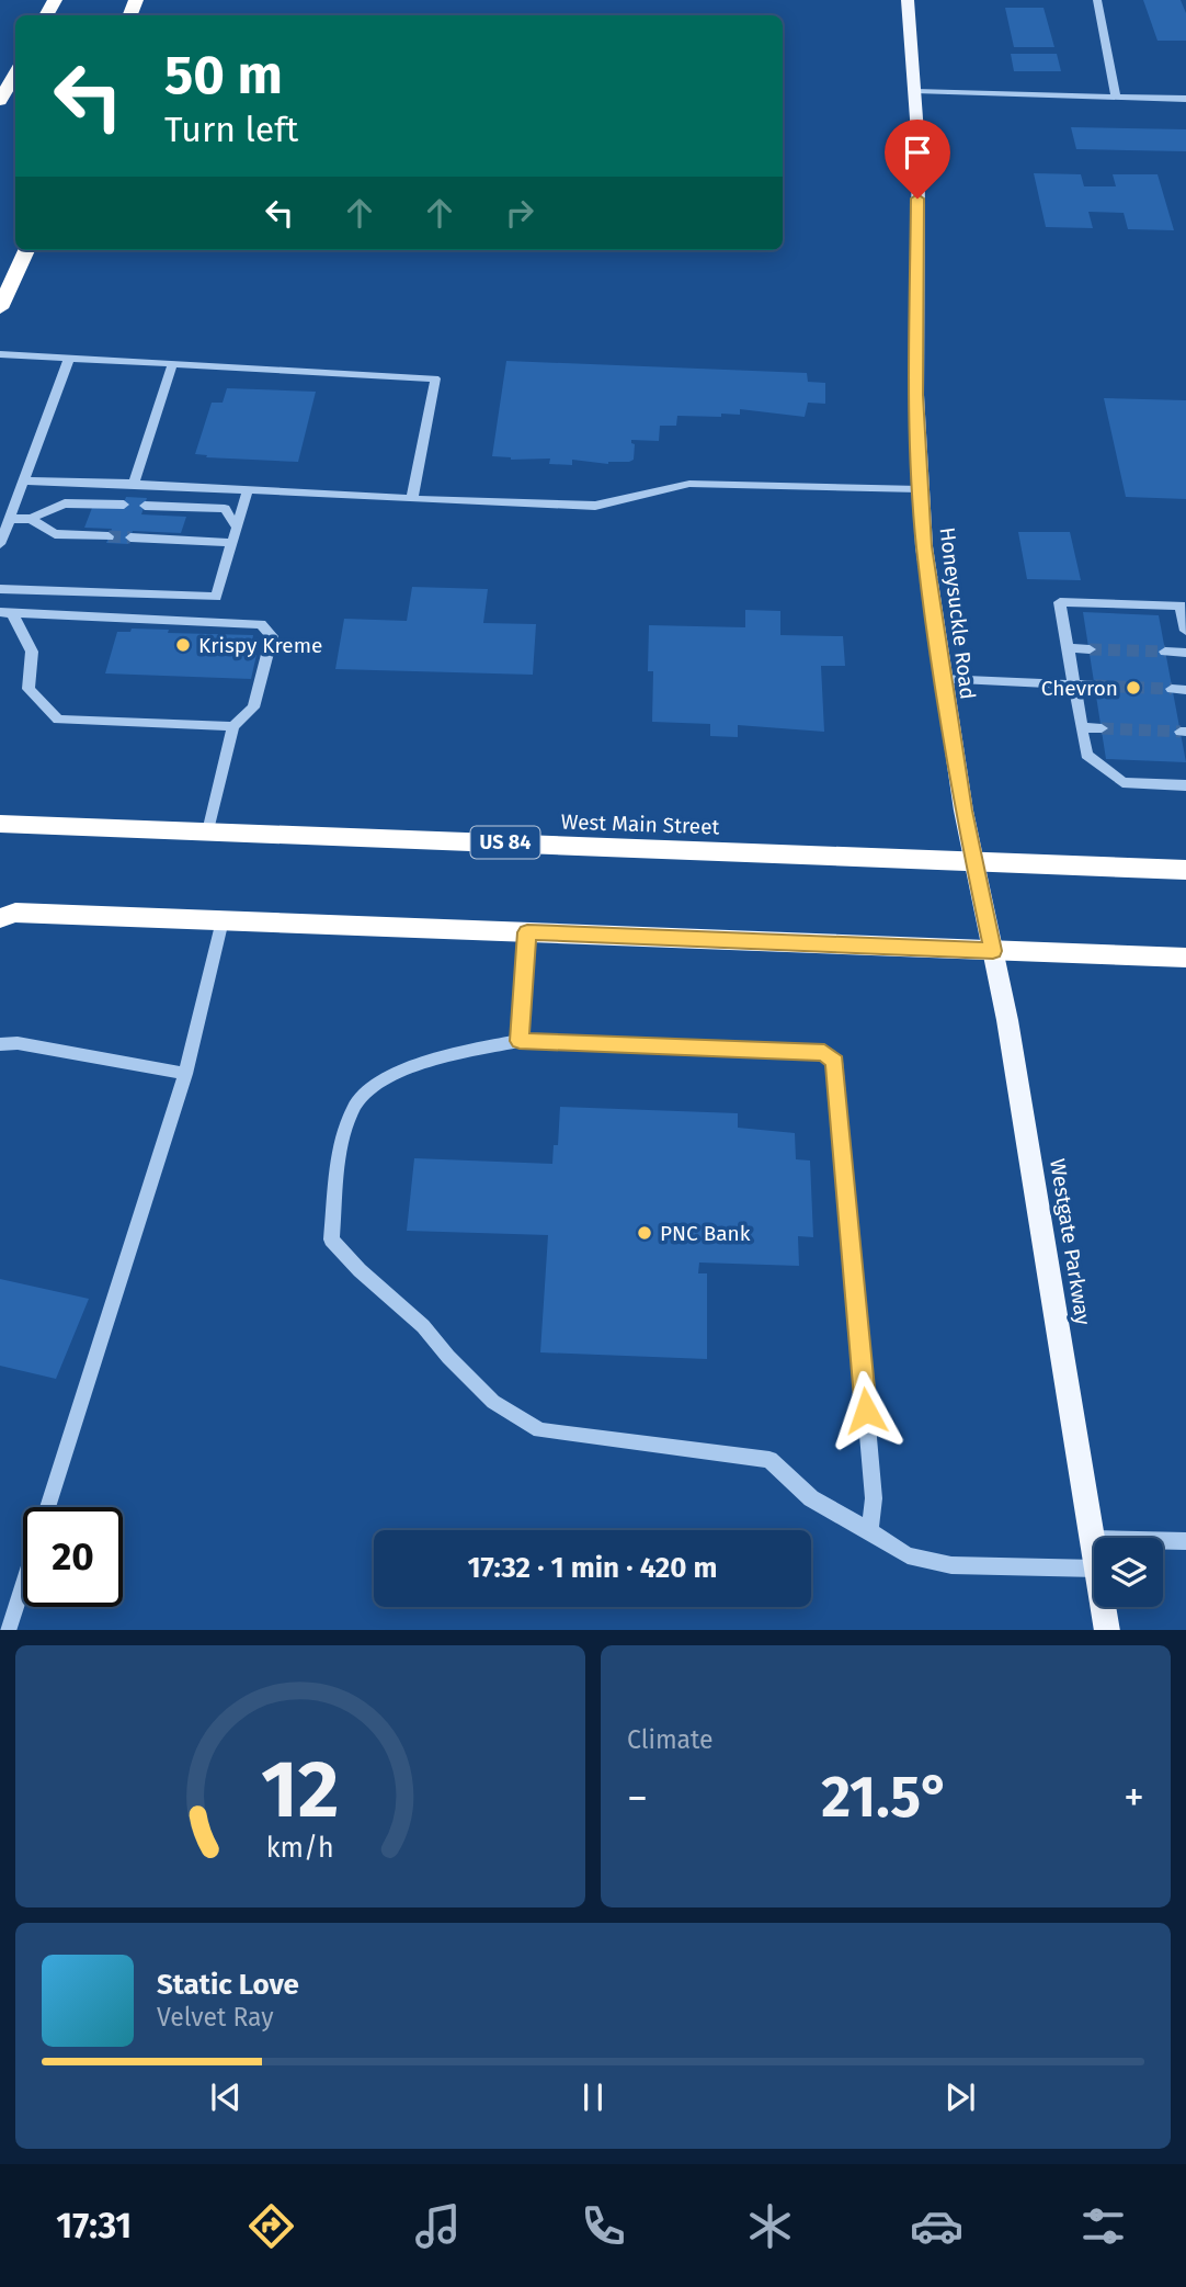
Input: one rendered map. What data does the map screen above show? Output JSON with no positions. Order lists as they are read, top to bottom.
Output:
{
  "streets": {
    "highway": ["West Main Street", "US 84"],
    "main road": ["Honeysuckle Road", "Westgate Parkway"]
  },
  "crossings": [
    ["Honeysuckle Road", "West Main Street"],
    ["Honeysuckle Road", "Westgate Parkway"],
    ["West Main Street", "Westgate Parkway"]
  ],
  "places": ["Krispy Kreme", "Chevron", "PNC Bank"],
  "page": {
    "turn": ["50 m", "Turn left"],
    "limit": "20",
    "trip": "17:32 · 1 min · 420 m",
    "tile": "Climate",
    "heat": ["−", "21.5°", "+"],
    "song": ["Static Love", "Velvet Ray"],
    "tabs": "17:31",
    "gauge": ["12", "km/h"]
  }
}
